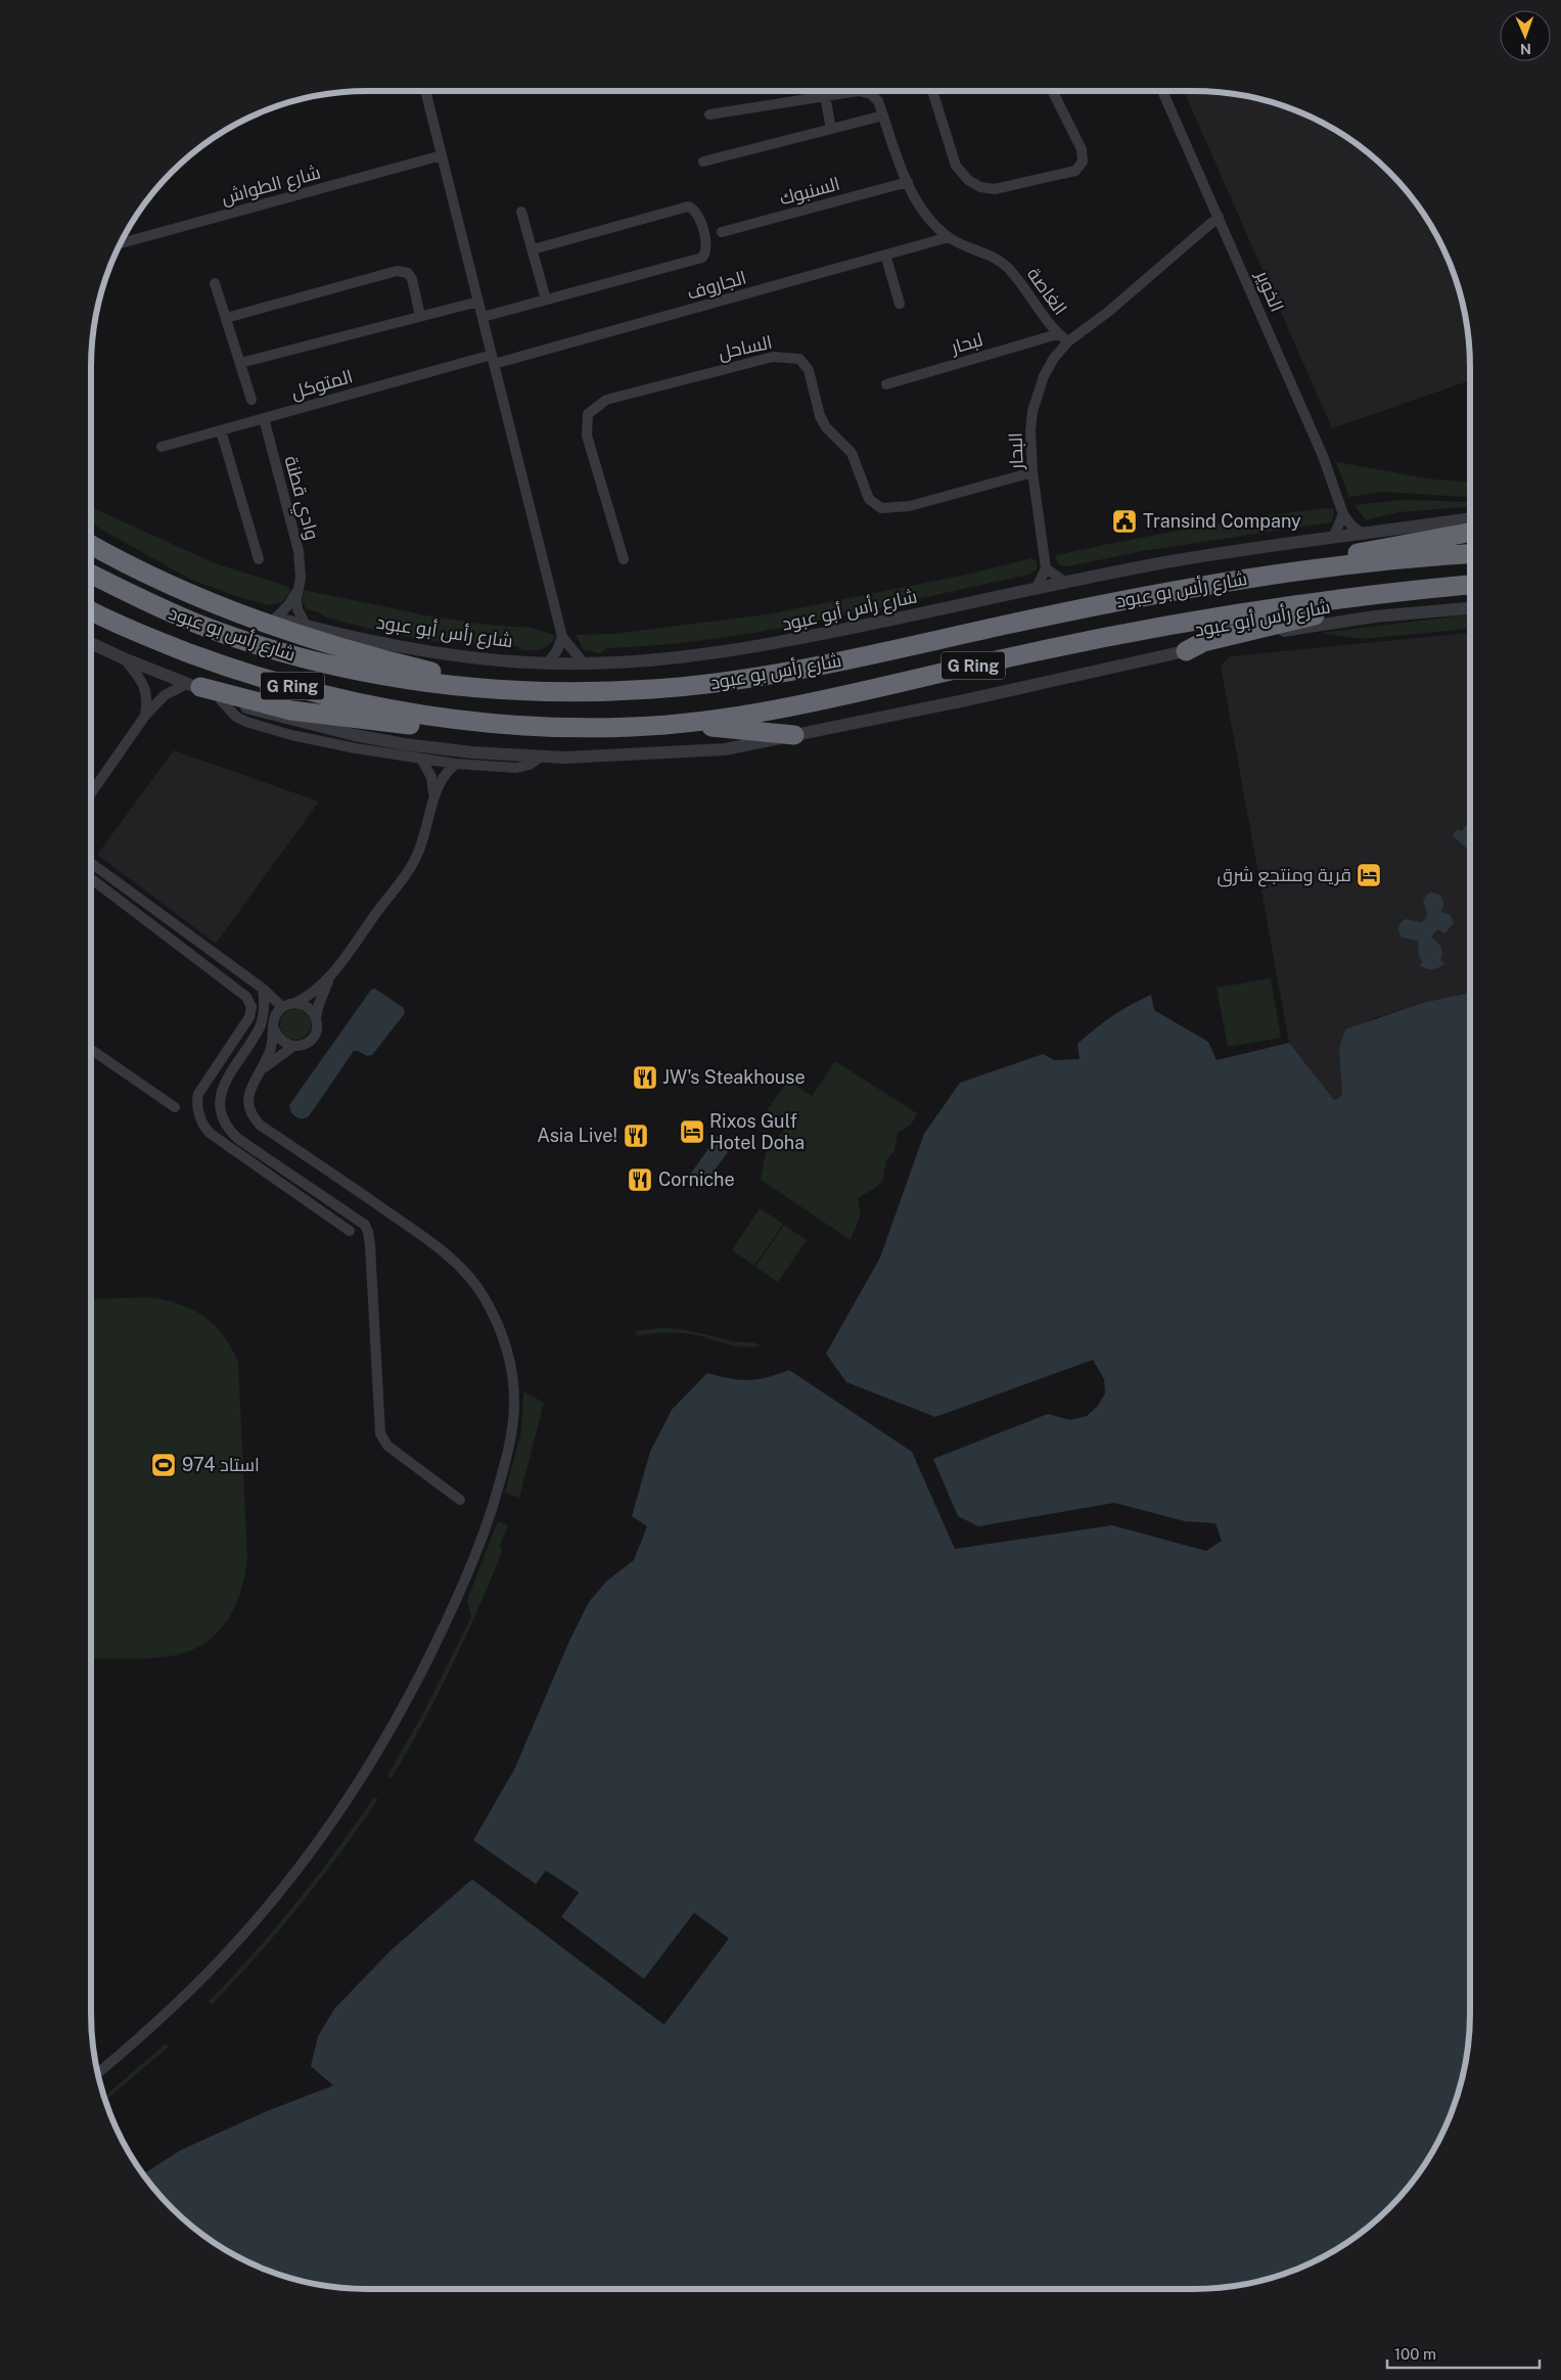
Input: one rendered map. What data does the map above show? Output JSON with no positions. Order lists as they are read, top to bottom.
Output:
{
  "streets": {
    "highway": ["شارع رأس بو عبود", "G Ring"],
    "street": [
      "شارع الطواش",
      "السنبوك",
      "الجاروف",
      "الغاصة",
      "الخوير",
      "لبحار",
      "الساحل",
      "المتوكل",
      "البحار",
      "وادي قطنة",
      "شارع رأس أبو عبود"
    ]
  },
  "crossings": [
    ["السنبوك", "الغاصة"],
    ["الجاروف", "الغاصة"],
    ["الجاروف", "المتوكل"],
    ["الغاصة", "لبحار"],
    ["الغاصة", "البحار"],
    ["الخوير", "شارع رأس أبو عبود"],
    ["الساحل", "البحار"],
    ["المتوكل", "وادي قطنة"],
    ["وادي قطنة", "شارع رأس أبو عبود"]
  ],
  "places": {
    "public building": ["Transind Company"],
    "hotel": ["قرية ومنتجع شرق", "Rixos Gulf Hotel Doha"],
    "restaurant": ["JW's Steakhouse", "Asia Live!", "Corniche"],
    "sports": ["استاد 974"]
  },
  "scale_bar": "100 m",
  "north": "bottom"
}
